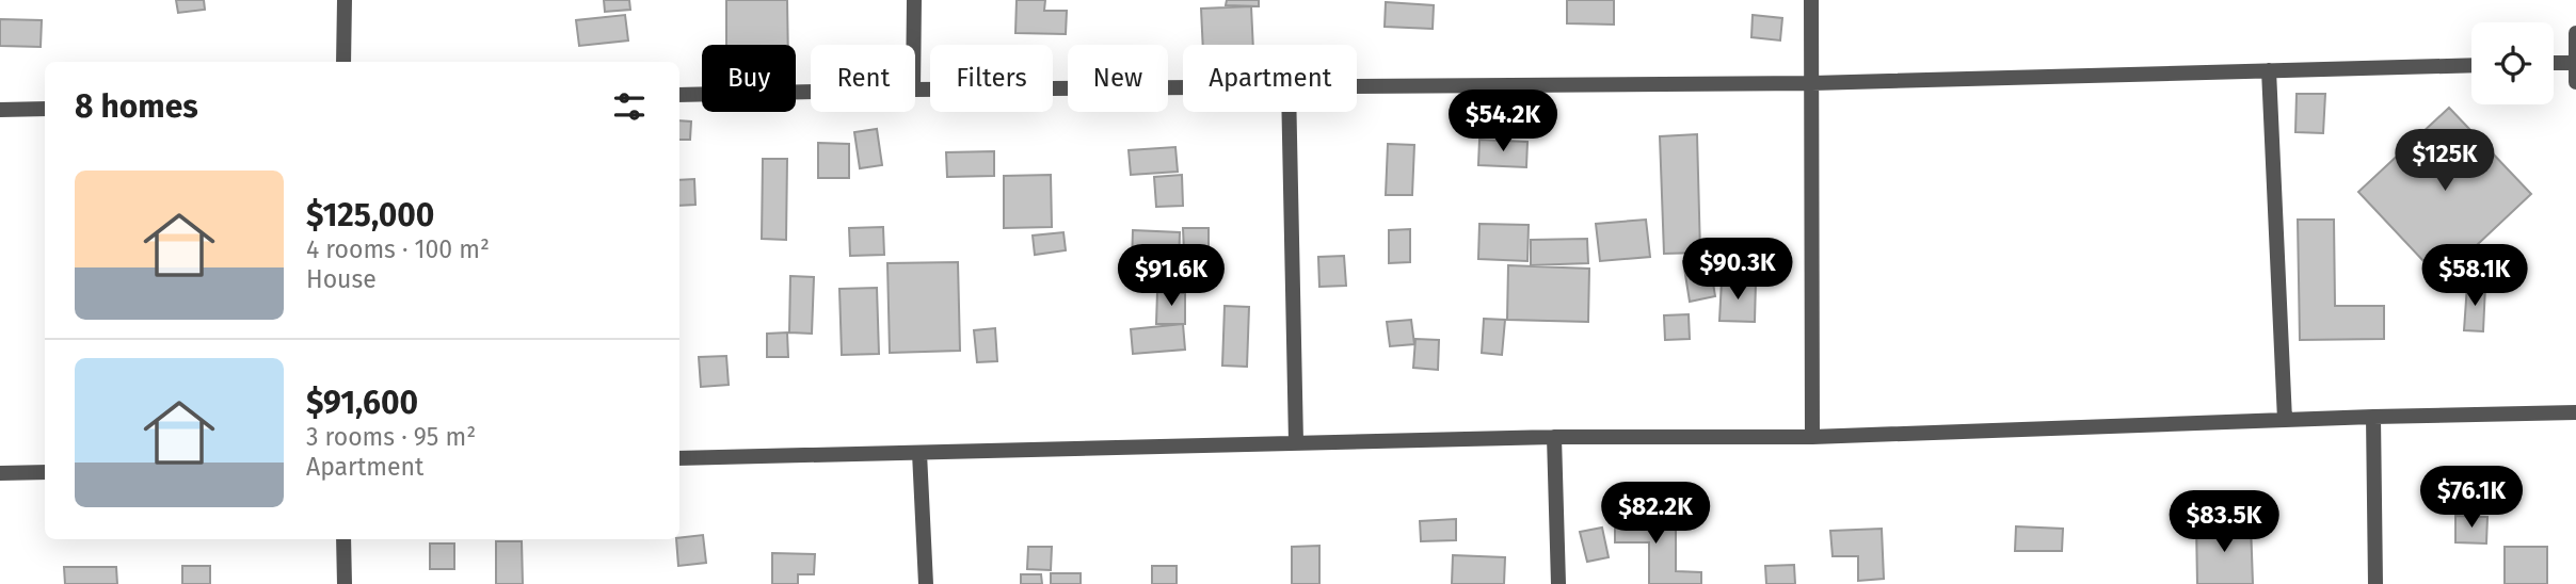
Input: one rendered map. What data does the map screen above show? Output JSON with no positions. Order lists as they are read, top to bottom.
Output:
{
  "page": {
    "chip": [
      "Buy",
      "Rent",
      "Filters",
      "New",
      "Apartment"
    ],
    "heading": "8 homes",
    "price": [
      "$54.2K",
      "$125K",
      "$90.3K",
      "$91.6K",
      "$58.1K",
      "$76.1K",
      "$82.2K",
      "$83.5K"
    ],
    "list": [
      {
        "name": "$125,000",
        "note": "4 rooms · 100 m² · House"
      },
      {
        "name": "$91,600",
        "note": "3 rooms · 95 m² · Apartment"
      }
    ]
  }
}
